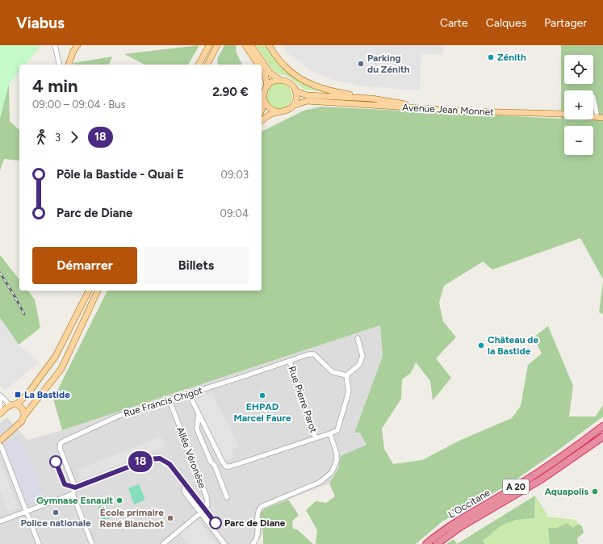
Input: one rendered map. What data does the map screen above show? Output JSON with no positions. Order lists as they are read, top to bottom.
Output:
{
  "streets": {
    "highway": ["A 20", "L'Occitane"],
    "main road": ["Avenue Jean Monnet"],
    "street": ["Rue Pierre Parot", "Rue Francis Chigot", "Allée Véronèse"]
  },
  "crossings": [
    ["Rue Pierre Parot", "Rue Francis Chigot"],
    ["Rue Francis Chigot", "Allée Véronèse"]
  ],
  "places": {
    "other": [
      "Zénith",
      "Parking du Zénith",
      "Château de la Bastide",
      "EHPAD Marcel Faure",
      "Aquapolis",
      "Gymnase Esnault",
      "Police nationale",
      "École primaire René Blanchot",
      "Parc de Diane"
    ],
    "transit": ["La Bastide"]
  },
  "lines": ["bus line 18"],
  "page": {
    "header": "Viabus",
    "nav": ["Carte", "Calques", "Partager"],
    "on_map": "18",
    "map_buttons": ["+", "−"],
    "heading": ["4 min", "09:00 – 09:04 · Bus", "2.90 €"],
    "legs": ["3", "18"],
    "list": [
      {
        "name": "Pôle la Bastide - Quai E",
        "value": "09:03"
      },
      {
        "name": "Parc de Diane",
        "value": "09:04"
      }
    ],
    "buttons": ["Démarrer", "Billets"]
  }
}
